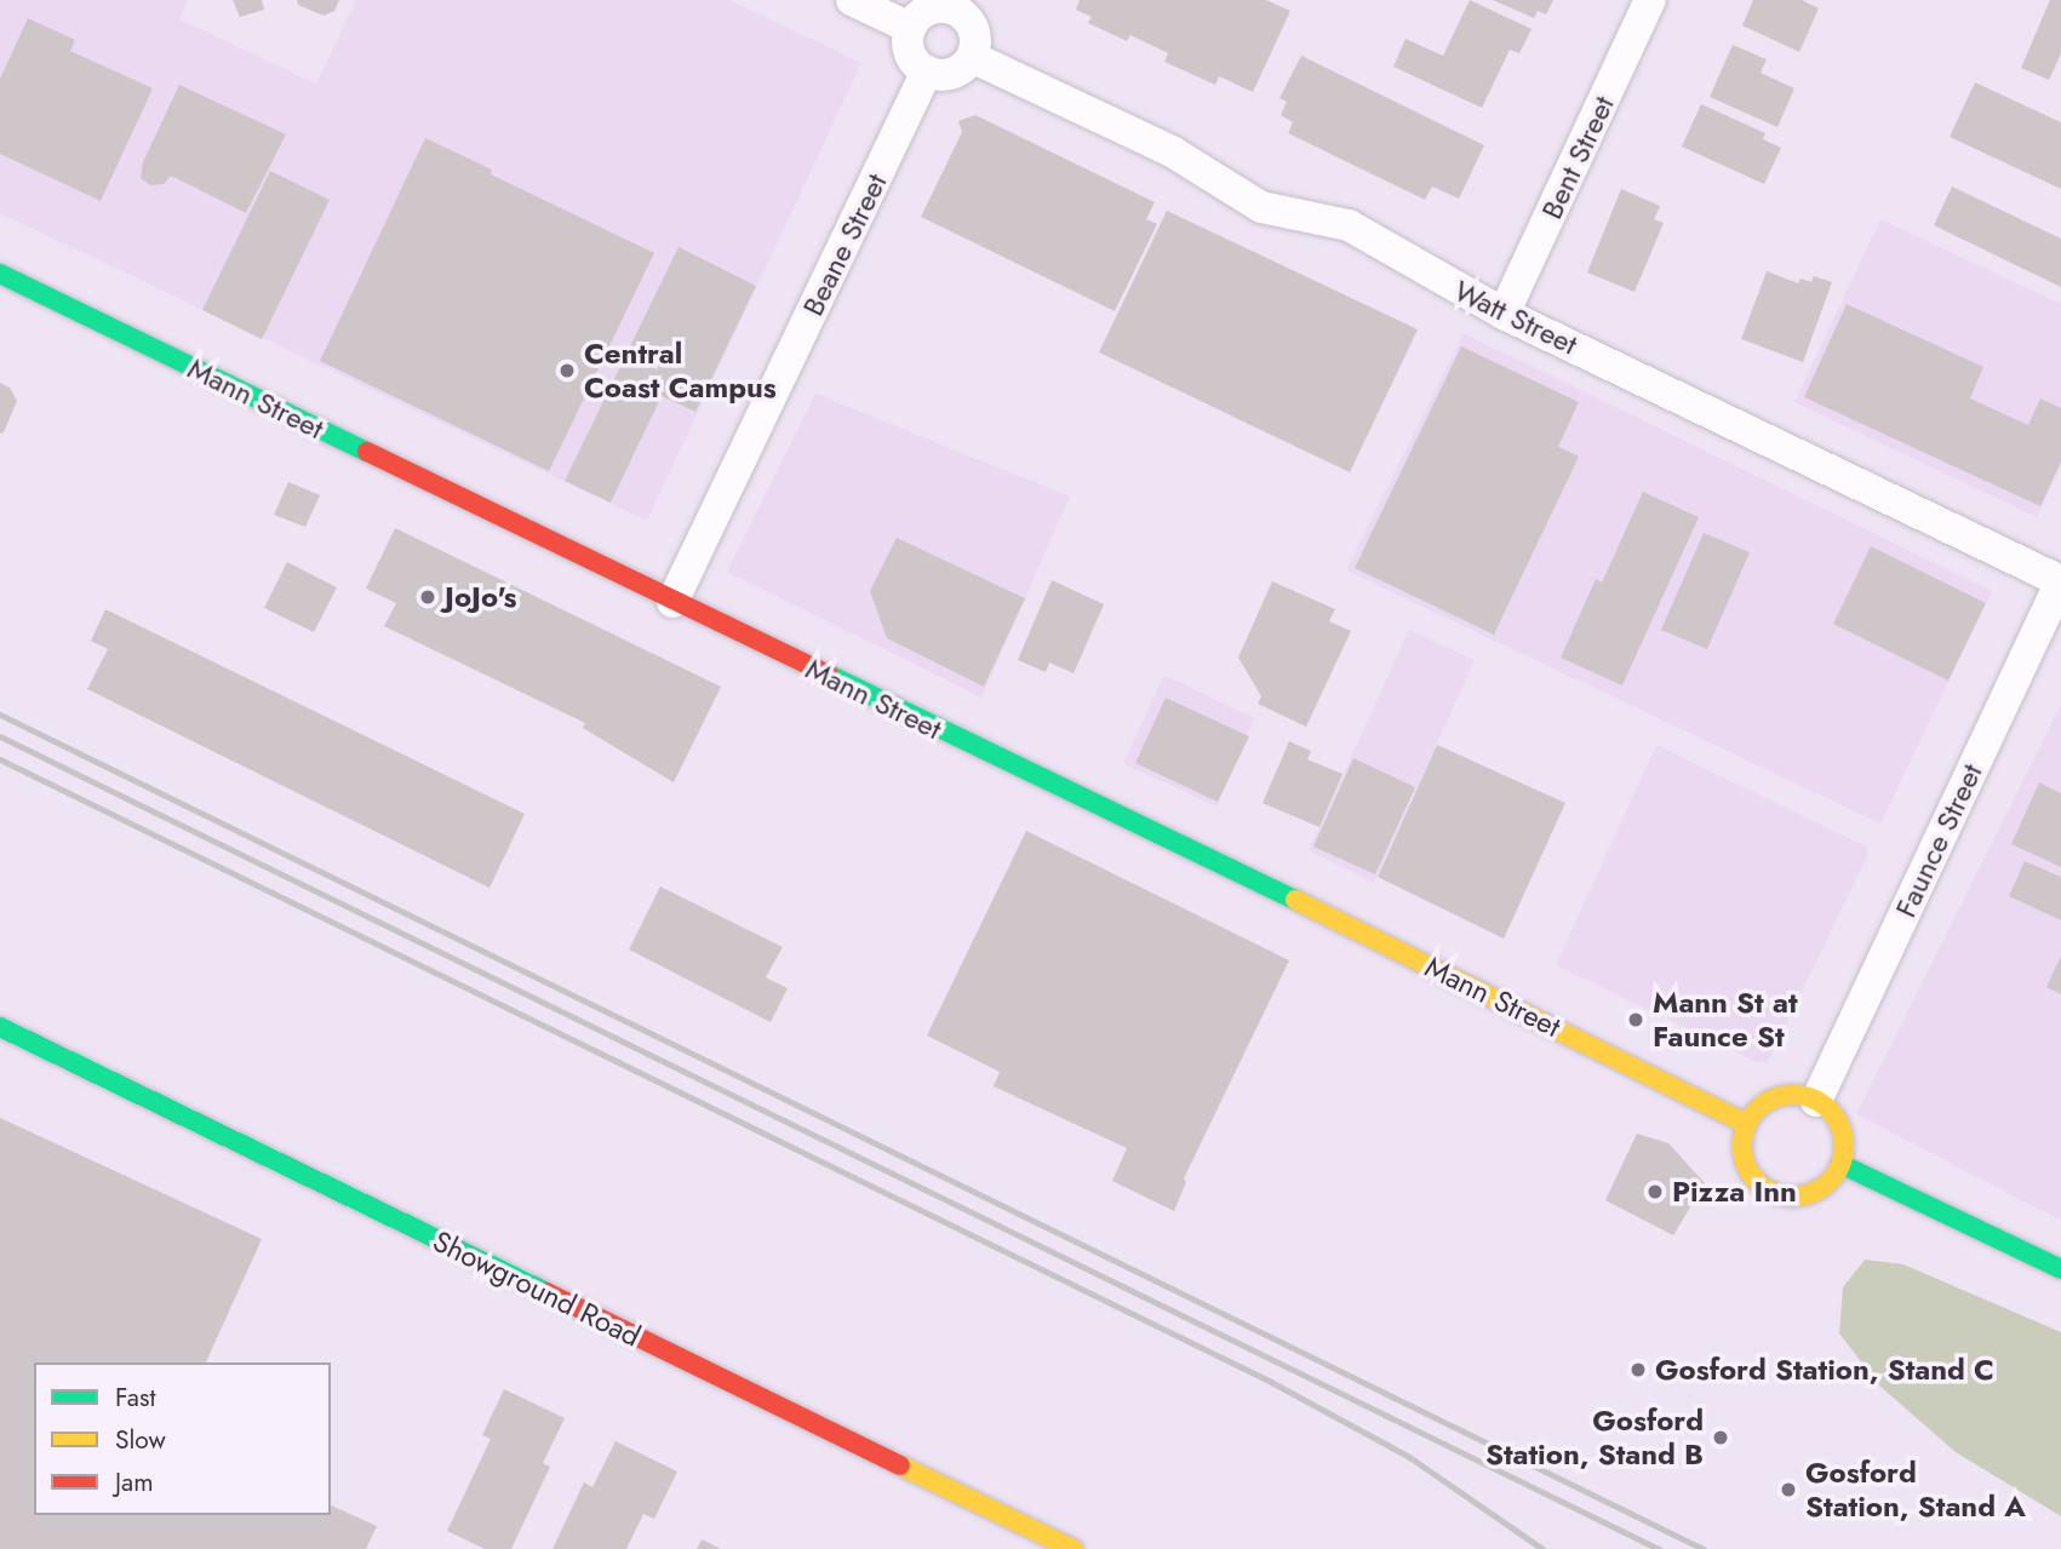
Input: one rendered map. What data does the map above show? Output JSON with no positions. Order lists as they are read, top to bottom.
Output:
{
  "streets": {
    "main road": ["Mann Street", "Showground Road"],
    "street": [
      "Bent Street",
      "Beane Street",
      "Watt Street",
      "Faunce Street"
    ]
  },
  "crossings": [
    ["Bent Street", "Watt Street"],
    ["Beane Street", "Watt Street"],
    ["Beane Street", "Mann Street"],
    ["Watt Street", "Faunce Street"],
    ["Mann Street", "Faunce Street"]
  ],
  "places": [
    "Central Coast Campus",
    "JoJo's",
    "Mann St at Faunce St",
    "Pizza Inn",
    "Gosford Station, Stand C",
    "Gosford Station, Stand B",
    "Gosford Station, Stand A"
  ],
  "legend": ["Fast", "Slow", "Jam"]
}
